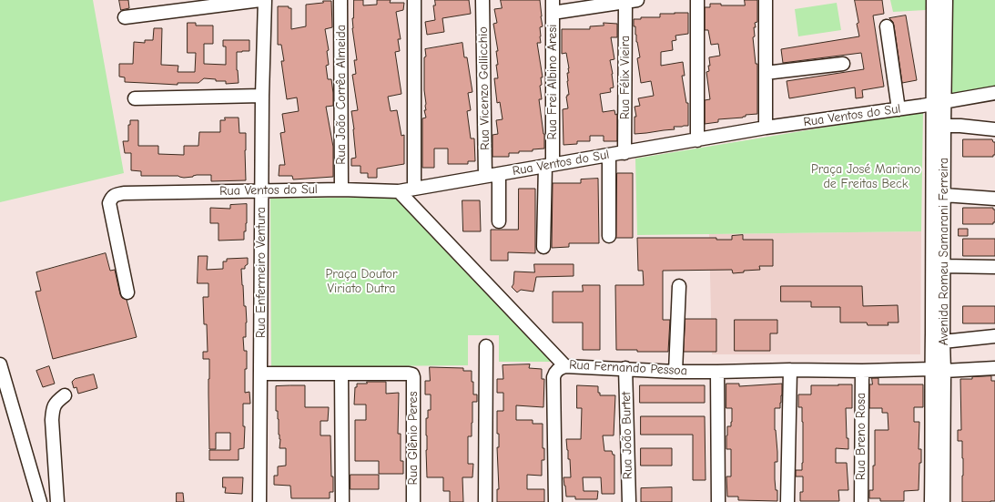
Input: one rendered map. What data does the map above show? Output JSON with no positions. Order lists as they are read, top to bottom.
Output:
{
  "streets": {
    "street": [
      "Rua Félix Vieira",
      "Rua Frei Albino Aresi",
      "Rua Vicenzo Gallicchio",
      "Rua João Corrêa Almeida",
      "Rua Ventos do Sul",
      "Avenida Romeu Samarani Ferreira",
      "Rua Enfermeiro Ventura",
      "Rua Fernando Pessoa",
      "Rua João Burtet",
      "Rua Breno Rosa",
      "Rua Glênio Peres"
    ]
  },
  "crossings": [
    ["Rua Félix Vieira", "Rua Ventos do Sul"],
    ["Rua Frei Albino Aresi", "Rua Ventos do Sul"],
    ["Rua Vicenzo Gallicchio", "Rua Ventos do Sul"],
    ["Rua João Corrêa Almeida", "Rua Ventos do Sul"],
    ["Rua Ventos do Sul", "Avenida Romeu Samarani Ferreira"],
    ["Rua Ventos do Sul", "Rua Enfermeiro Ventura"],
    ["Rua Ventos do Sul", "Rua Fernando Pessoa"],
    ["Avenida Romeu Samarani Ferreira", "Rua Fernando Pessoa"],
    ["Rua Fernando Pessoa", "Rua João Burtet"],
    ["Rua Fernando Pessoa", "Rua Breno Rosa"]
  ],
  "parks": ["Praça José Mariano de Freitas Beck", "Praça Doutor Viriato Dutra"]
}
